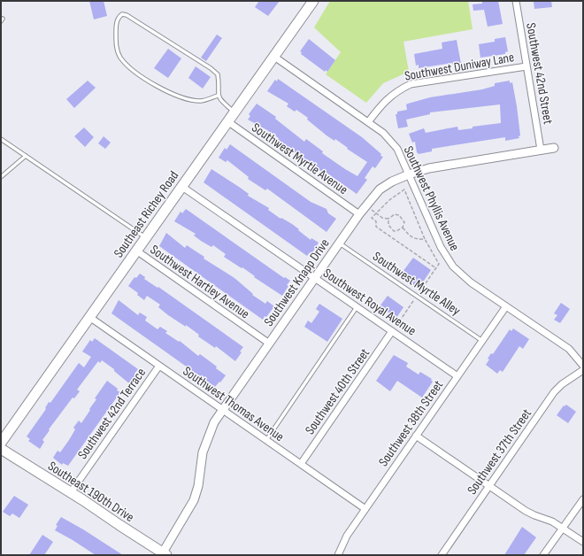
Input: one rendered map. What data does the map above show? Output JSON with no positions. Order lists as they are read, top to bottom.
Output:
{
  "streets": {
    "main road": ["Southeast Richey Road", "Southeast 190th Drive"],
    "street": [
      "Southwest Duniway Lane",
      "Southwest 42nd Street",
      "Southwest Myrtle Avenue",
      "Southwest Phyllis Avenue",
      "Southwest Hartley Avenue",
      "Southwest Knapp Drive",
      "Southwest Royal Avenue",
      "Southwest 40th Street",
      "Southwest Thomas Avenue",
      "Southwest 42nd Terrace",
      "Southwest 38th Street",
      "Southwest 37th Street"
    ],
    "lane": ["Southwest Myrtle Alley"]
  },
  "crossings": [
    ["Southwest Duniway Lane", "Southwest 42nd Street"],
    ["Southwest Duniway Lane", "Southwest Phyllis Avenue"],
    ["Southwest 42nd Street", "Southwest Knapp Drive"],
    ["Southwest Myrtle Avenue", "Southeast Richey Road"],
    ["Southwest Myrtle Avenue", "Southwest Knapp Drive"],
    ["Southwest Phyllis Avenue", "Southeast Richey Road"],
    ["Southwest Phyllis Avenue", "Southwest Knapp Drive"],
    ["Southwest Phyllis Avenue", "Southwest 38th Street"],
    ["Southeast Richey Road", "Southwest Hartley Avenue"],
    ["Southeast Richey Road", "Southwest Royal Avenue"],
    ["Southeast Richey Road", "Southwest Thomas Avenue"],
    ["Southwest Hartley Avenue", "Southwest Knapp Drive"],
    ["Southwest Knapp Drive", "Southwest Myrtle Alley"],
    ["Southwest Knapp Drive", "Southwest Royal Avenue"],
    ["Southwest Knapp Drive", "Southwest Thomas Avenue"],
    ["Southwest Knapp Drive", "Southeast 190th Drive"],
    ["Southwest Myrtle Alley", "Southwest 38th Street"],
    ["Southwest Royal Avenue", "Southwest 40th Street"],
    ["Southwest Royal Avenue", "Southwest 38th Street"],
    ["Southwest 40th Street", "Southwest Thomas Avenue"],
    ["Southwest Thomas Avenue", "Southwest 42nd Terrace"],
    ["Southwest Thomas Avenue", "Southwest 38th Street"],
    ["Southwest 42nd Terrace", "Southeast 190th Drive"]
  ]
}
